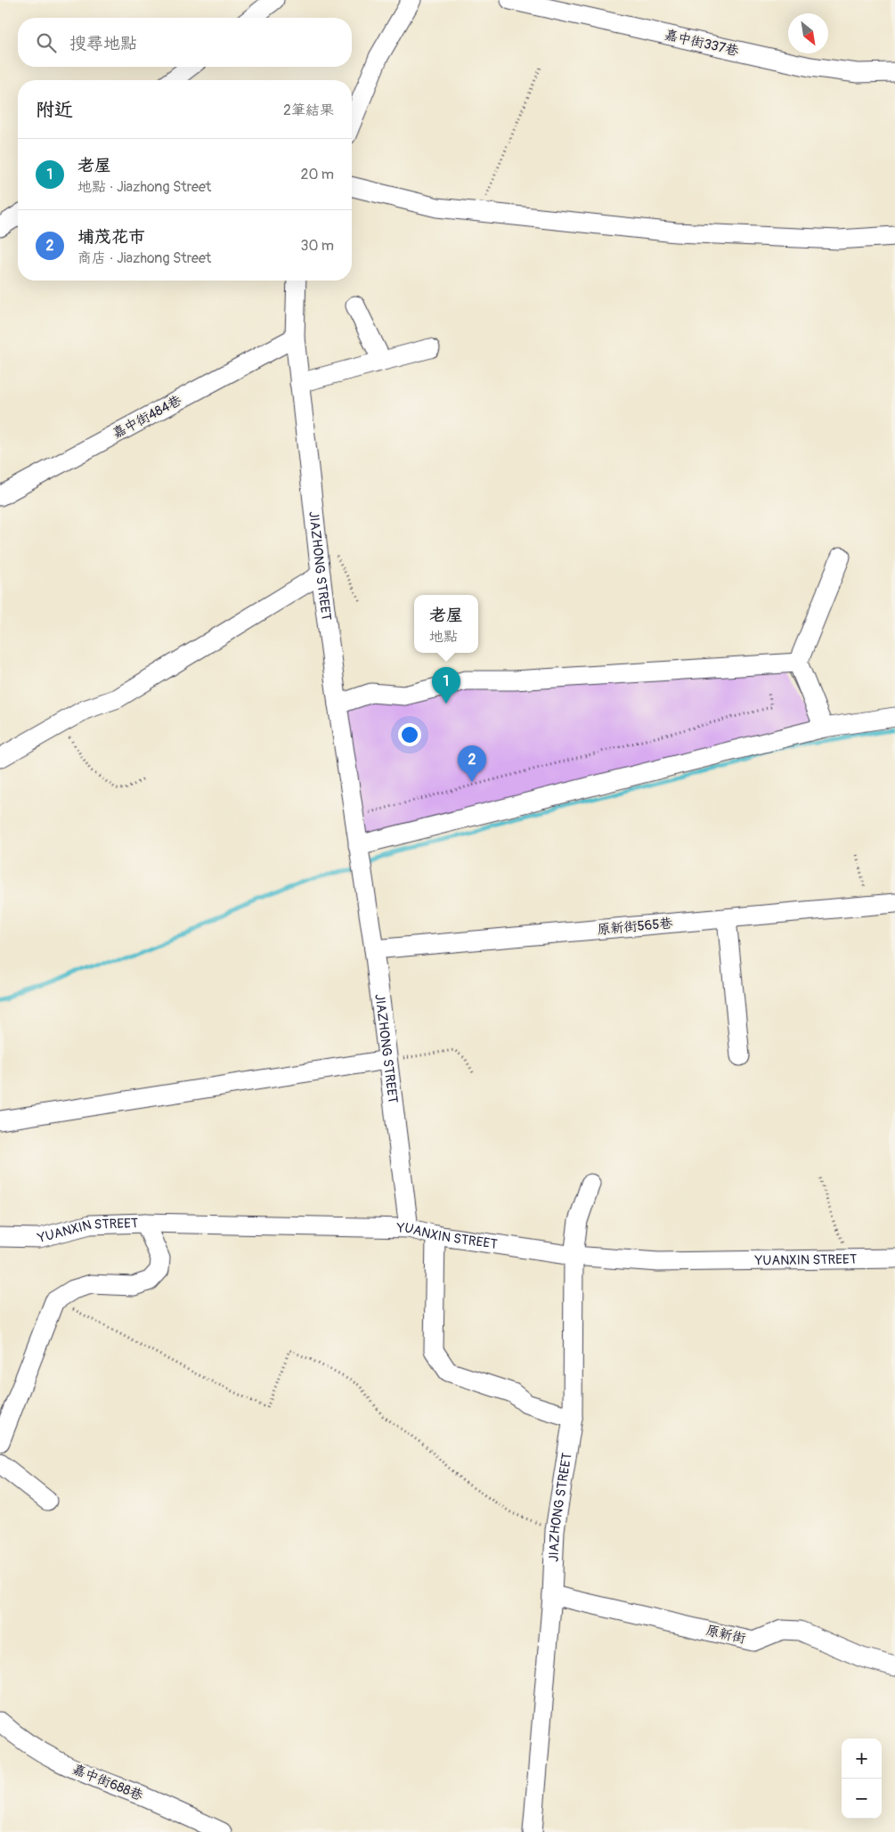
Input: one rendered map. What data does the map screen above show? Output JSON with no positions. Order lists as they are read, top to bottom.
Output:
{
  "streets": {
    "street": [
      "嘉中街337巷",
      "嘉中街484巷",
      "JIAZHONG STREET",
      "原新街565巷",
      "YUANXIN STREET",
      "原新街",
      "嘉中街688巷"
    ]
  },
  "crossings": [
    ["嘉中街484巷", "JIAZHONG STREET"],
    ["JIAZHONG STREET", "原新街565巷"],
    ["JIAZHONG STREET", "YUANXIN STREET"],
    ["JIAZHONG STREET", "原新街"]
  ],
  "north": "bottom right",
  "page": {
    "search": "搜尋地點",
    "heading": ["附近", "2筆結果"],
    "list": [
      {
        "mark": "1",
        "name": "老屋",
        "note": "地點 · Jiazhong Street",
        "value": "20 m"
      },
      {
        "mark": "2",
        "name": "埔茂花市",
        "note": "商店 · Jiazhong Street",
        "value": "30 m"
      }
    ],
    "popup": ["老屋", "地點"],
    "pins": ["1", "2"],
    "map_buttons": ["+", "−"]
  }
}
